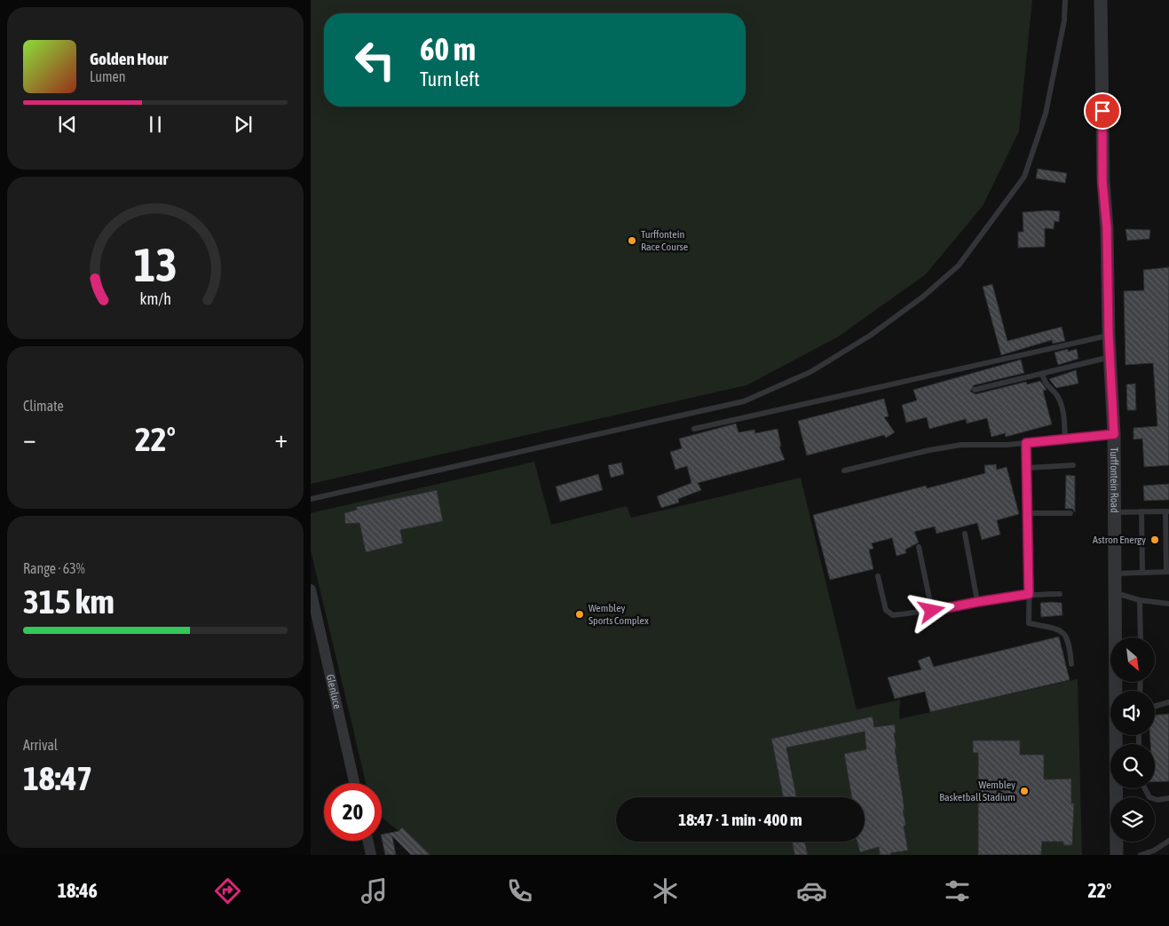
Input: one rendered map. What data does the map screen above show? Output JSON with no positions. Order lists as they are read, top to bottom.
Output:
{
  "streets": {
    "street": ["Turffontein Road", "Glenluce"]
  },
  "places": [
    "Turffontein Race Course",
    "Astron Energy",
    "Wembley Sports Complex",
    "Wembley Basketball Stadium"
  ],
  "north": "bottom right",
  "page": {
    "turn": ["60 m", "Turn left"],
    "song": ["Golden Hour", "Lumen"],
    "tile": [
      "Climate",
      ["Range · 63%", "315 km"],
      ["Arrival", "18:47"]
    ],
    "heat": ["−", "22°", "+"],
    "limit": "20",
    "trip": "18:47 · 1 min · 400 m",
    "tabs": ["18:46", "22°"],
    "gauge": ["13", "km/h"]
  }
}
